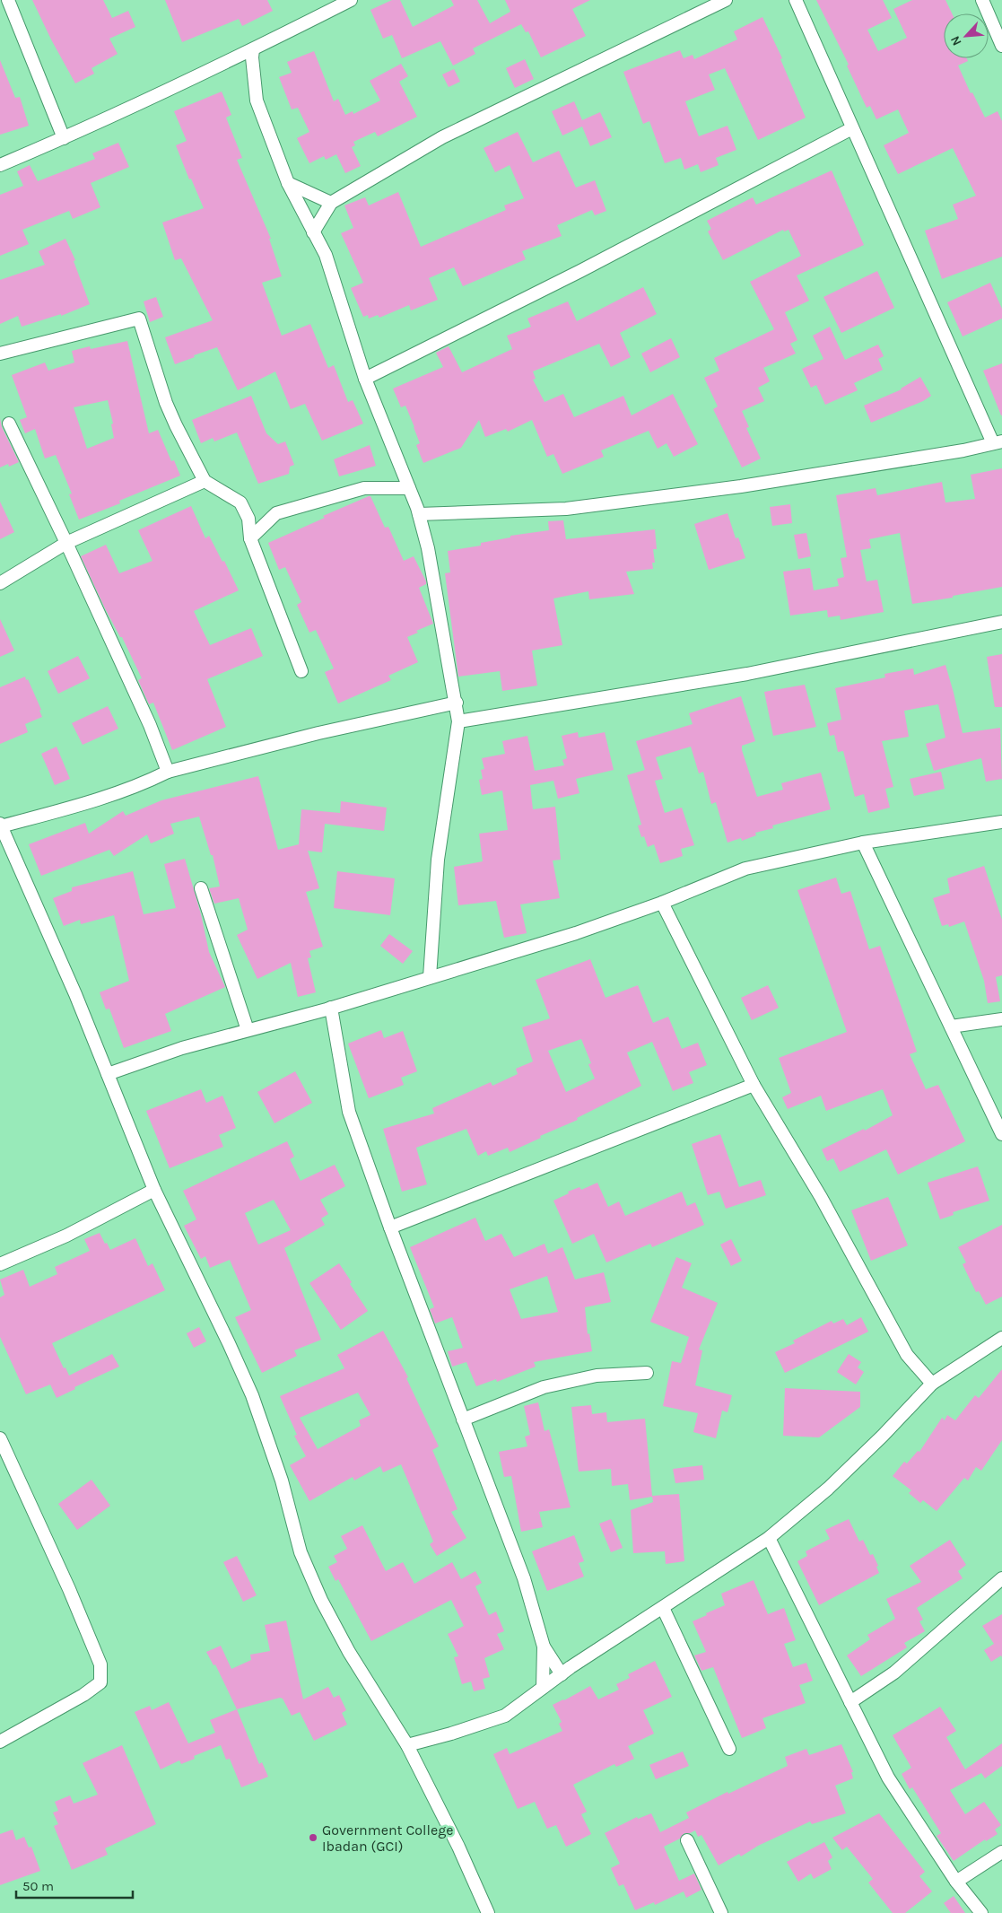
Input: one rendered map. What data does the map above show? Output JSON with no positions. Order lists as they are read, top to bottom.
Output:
{
  "places": ["Government College Ibadan (GCI)"],
  "scale_bar": "50 m",
  "north": "bottom left"
}
